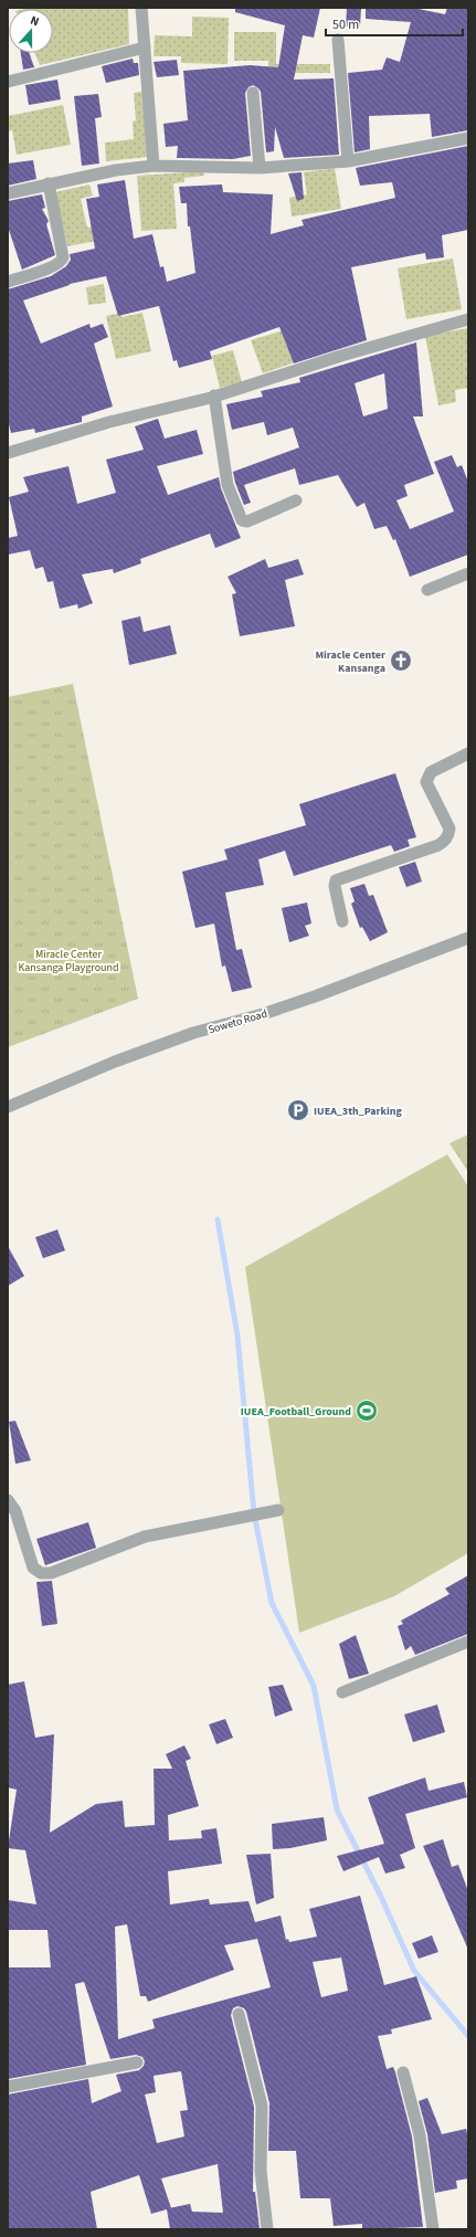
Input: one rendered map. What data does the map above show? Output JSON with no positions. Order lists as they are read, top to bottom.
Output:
{
  "streets": {
    "street": ["Soweto Road"]
  },
  "parks": ["Miracle Center Kansanga Playground"],
  "places": {
    "church": ["Miracle Center Kansanga"],
    "parking": ["IUEA_3th_Parking"],
    "sports": ["IUEA_Football_Ground"]
  },
  "scale_bar": "50 m",
  "north": "top"
}
